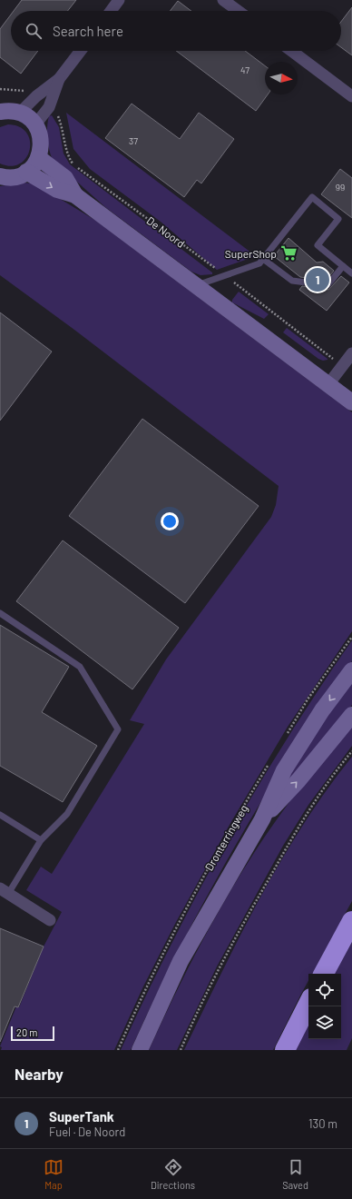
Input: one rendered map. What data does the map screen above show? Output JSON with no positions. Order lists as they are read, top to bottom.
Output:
{
  "streets": {
    "main road": ["Dronterringweg"],
    "path": ["De Noord"]
  },
  "places": {
    "supermarket": ["SuperShop"]
  },
  "house_numbers": ["47", "37", "99"],
  "scale_bar": "20 m",
  "north": "right",
  "page": {
    "search": "Search here",
    "pins": "1",
    "scale": "20 m",
    "heading": "Nearby",
    "list": [
      {
        "mark": "1",
        "name": "SuperTank",
        "note": "Fuel · De Noord",
        "value": "130 m"
      }
    ],
    "nav": ["Map", "Directions", "Saved"]
  }
}
